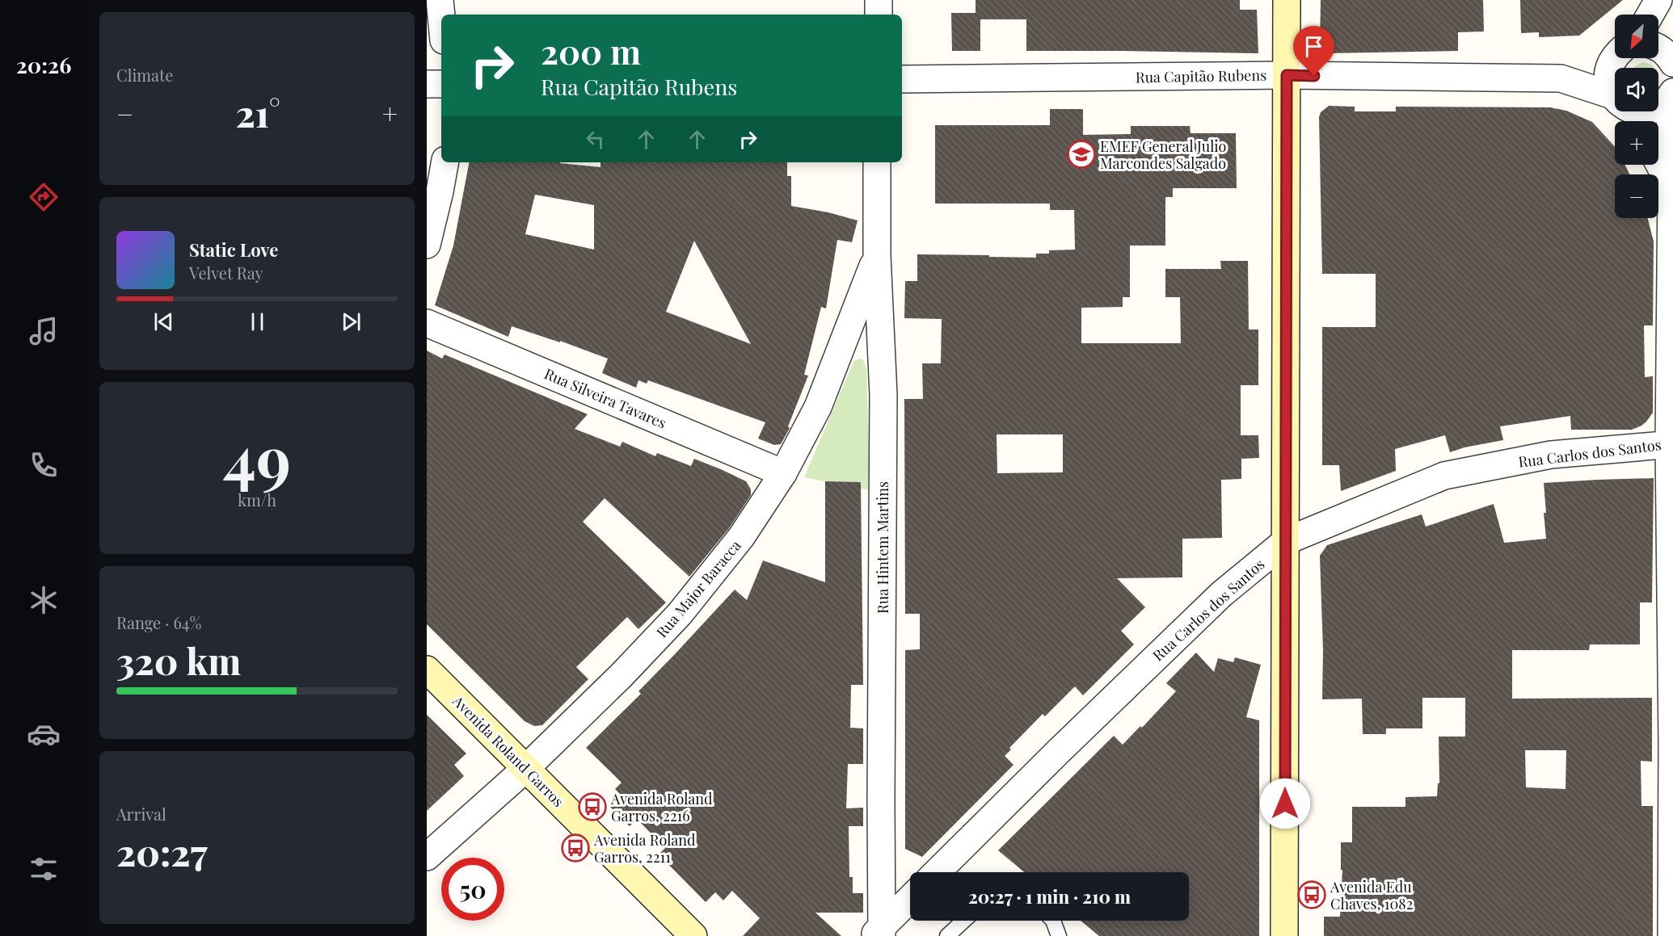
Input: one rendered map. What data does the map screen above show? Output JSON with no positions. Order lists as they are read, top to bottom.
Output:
{
  "streets": {
    "main road": ["Avenida Roland Garros"],
    "street": [
      "Rua Capitão Rubens",
      "Rua Silveira Tavares",
      "Rua Carlos dos Santos",
      "Rua Hintem Martins",
      "Rua Major Baracca"
    ]
  },
  "crossings": [
    ["Rua Silveira Tavares", "Rua Major Baracca"],
    ["Rua Hintem Martins", "Rua Major Baracca"],
    ["Rua Major Baracca", "Avenida Roland Garros"]
  ],
  "places": {
    "school or university": ["EMEF General Julio Marcondes Salgado"],
    "bus stop": ["Avenida Roland Garros, 2216", "Avenida Roland Garros, 2211", "Avenida Edu Chaves, 1082"]
  },
  "north": "bottom left",
  "page": {
    "tabs": "20:26",
    "tile": [
      "Climate",
      ["49", "km/h"],
      ["Range · 64%", "320 km"],
      ["Arrival", "20:27"]
    ],
    "map_buttons": ["+", "−"],
    "turn": ["200 m", "Rua Capitão Rubens"],
    "heat": ["−", "21°", "+"],
    "song": ["Static Love", "Velvet Ray"],
    "limit": "50",
    "trip": "20:27 · 1 min · 210 m"
  }
}
